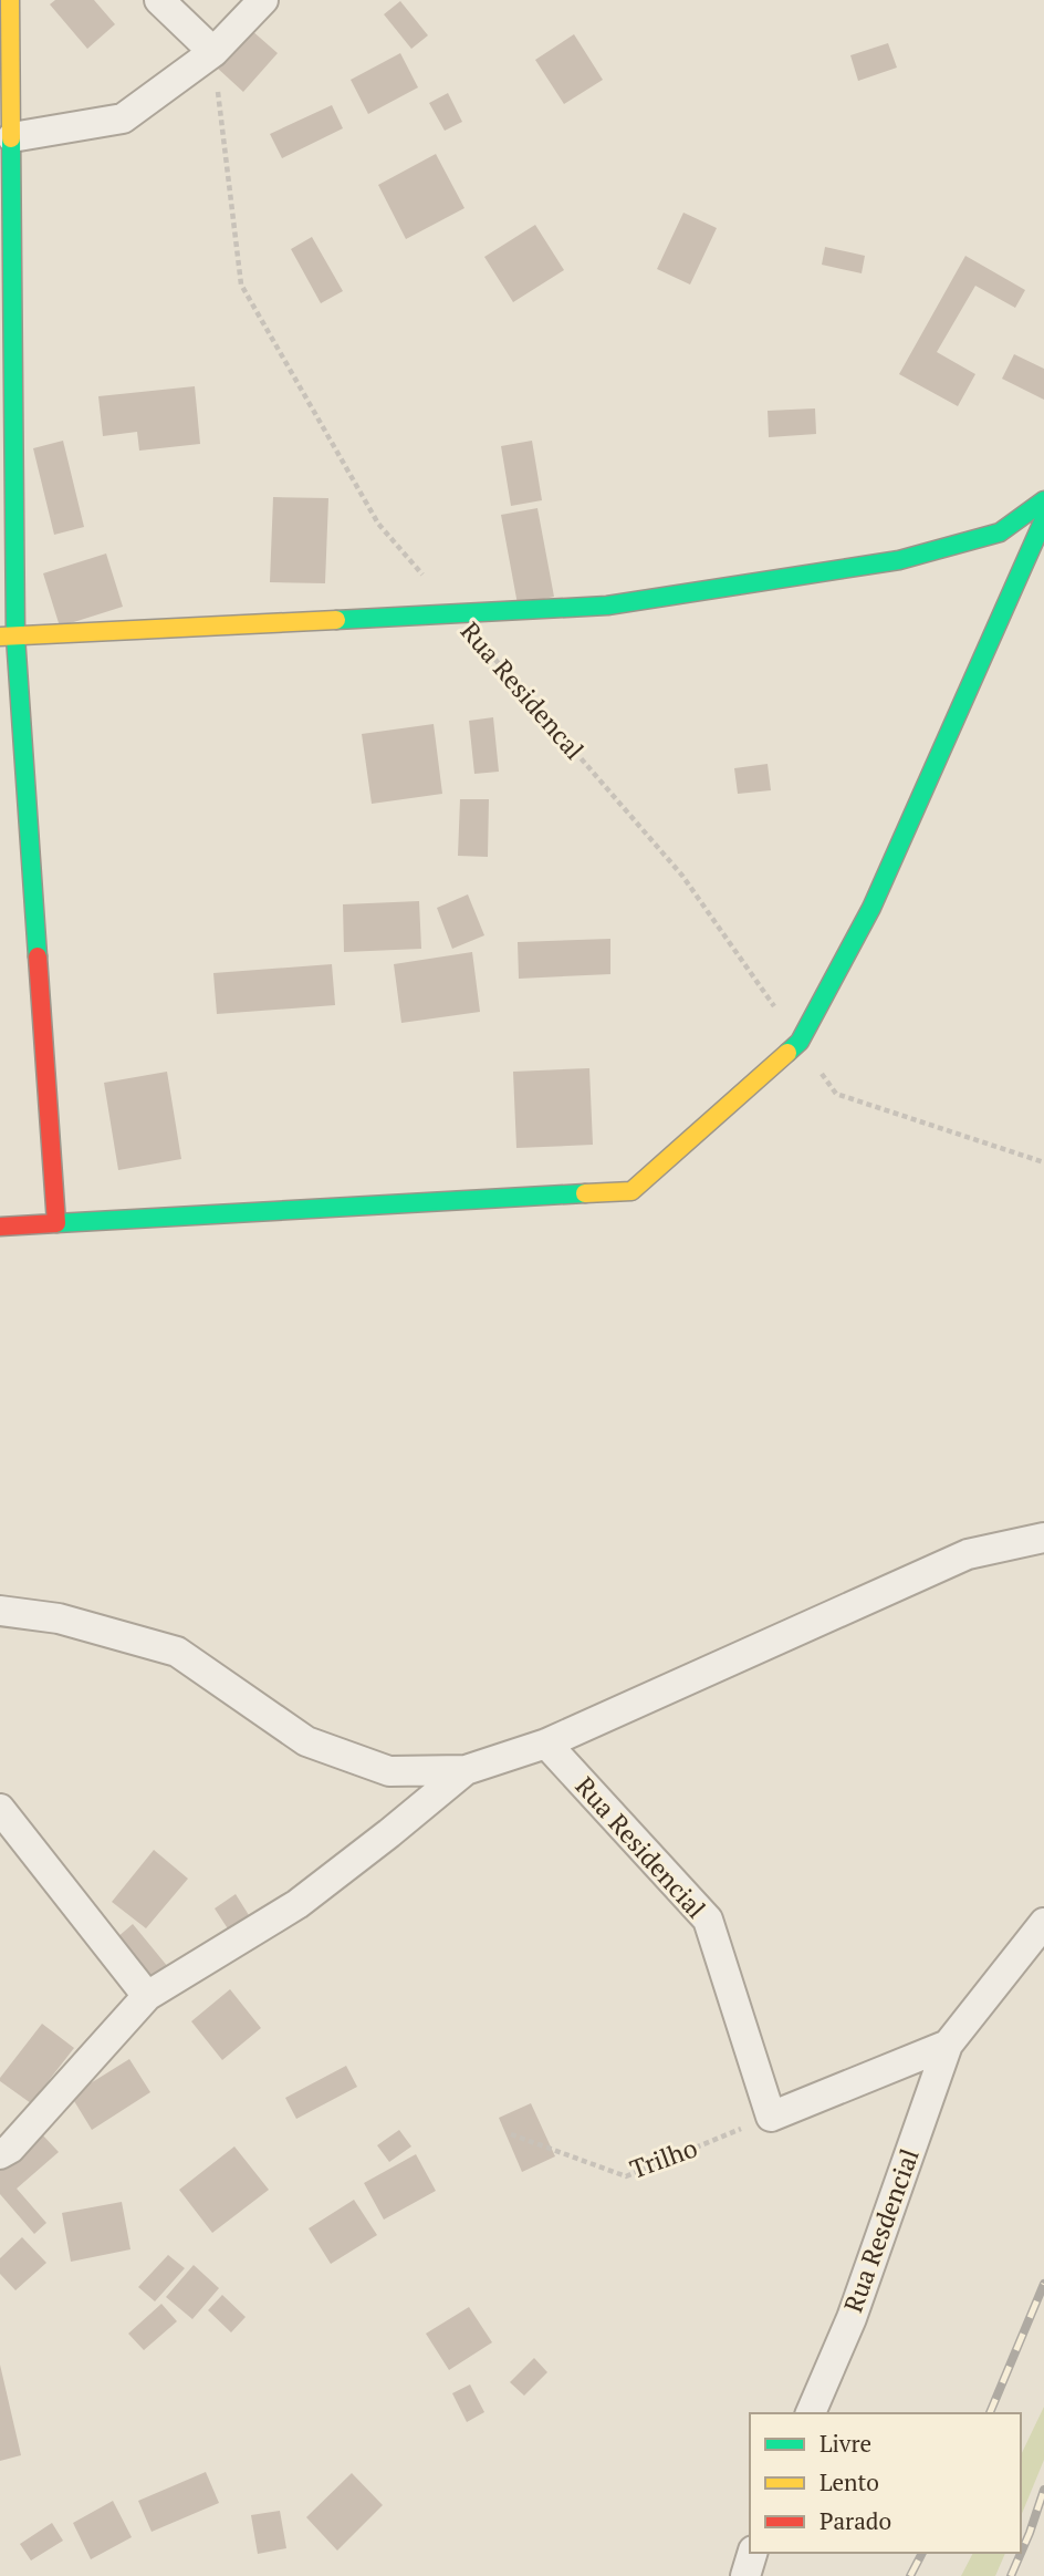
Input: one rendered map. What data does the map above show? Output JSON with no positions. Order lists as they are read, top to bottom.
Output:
{
  "streets": {
    "street": ["Rua Residencial", "Rua Resdencial"],
    "path": ["Rua Residencal", "Trilho"]
  },
  "crossings": [
    ["Rua Residencial", "Trilho"]
  ],
  "legend": ["Livre", "Lento", "Parado"]
}
